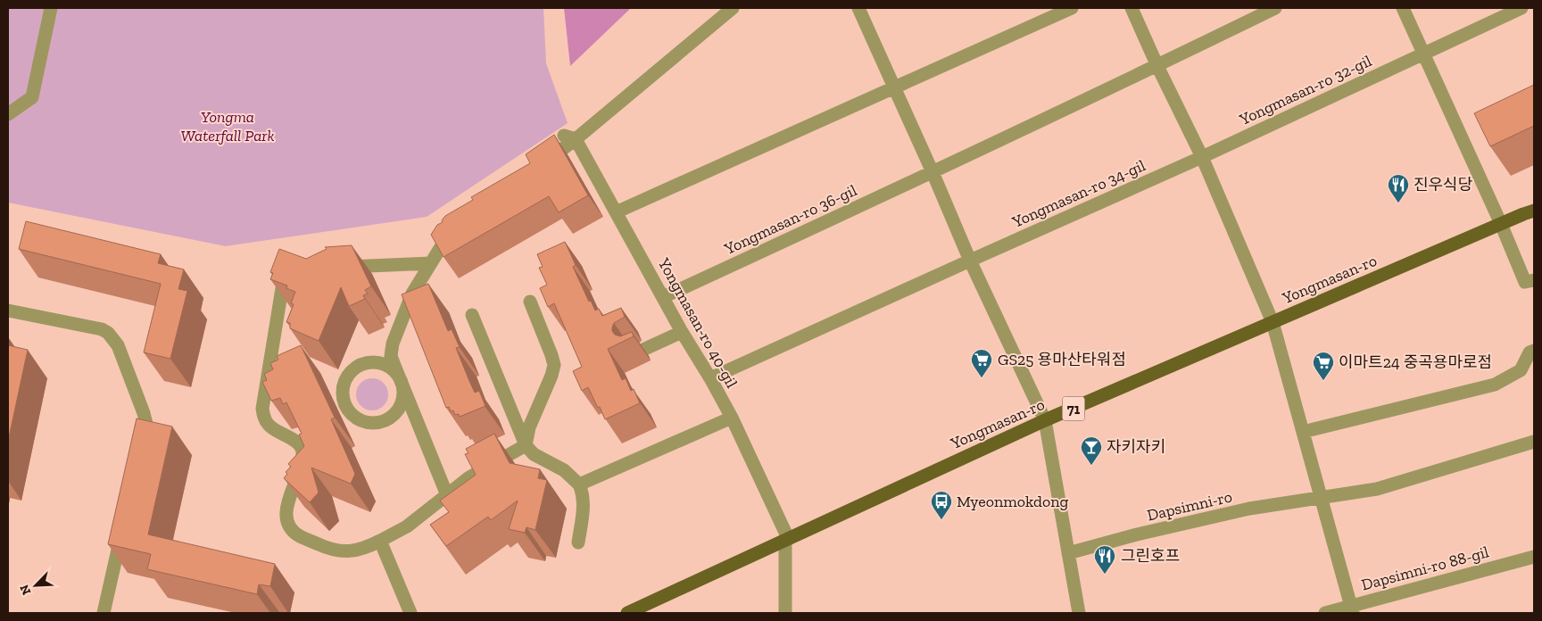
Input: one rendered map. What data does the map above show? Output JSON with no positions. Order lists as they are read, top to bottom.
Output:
{
  "streets": {
    "main road": ["Yongmasan-ro", "71"],
    "street": [
      "Yongmasan-ro 32-gil",
      "Yongmasan-ro 34-gil",
      "Yongmasan-ro 36-gil",
      "Yongmasan-ro 40-gil",
      "Dapsimni-ro",
      "Dapsimni-ro 88-gil"
    ]
  },
  "crossings": [
    ["Yongmasan-ro 32-gil", "Yongmasan-ro 34-gil"],
    ["Yongmasan-ro 36-gil", "Yongmasan-ro 40-gil"],
    ["Yongmasan-ro", "Yongmasan-ro 40-gil"]
  ],
  "parks": ["Yongma Waterfall Park"],
  "places": {
    "restaurant": ["진우식당", "그린호프"],
    "supermarket": ["GS25 용마산타워점", "이마트24 중곡용마로점"],
    "bar": ["자키자키"],
    "bus stop": ["Myeonmokdong"]
  },
  "north": "bottom left"
}
